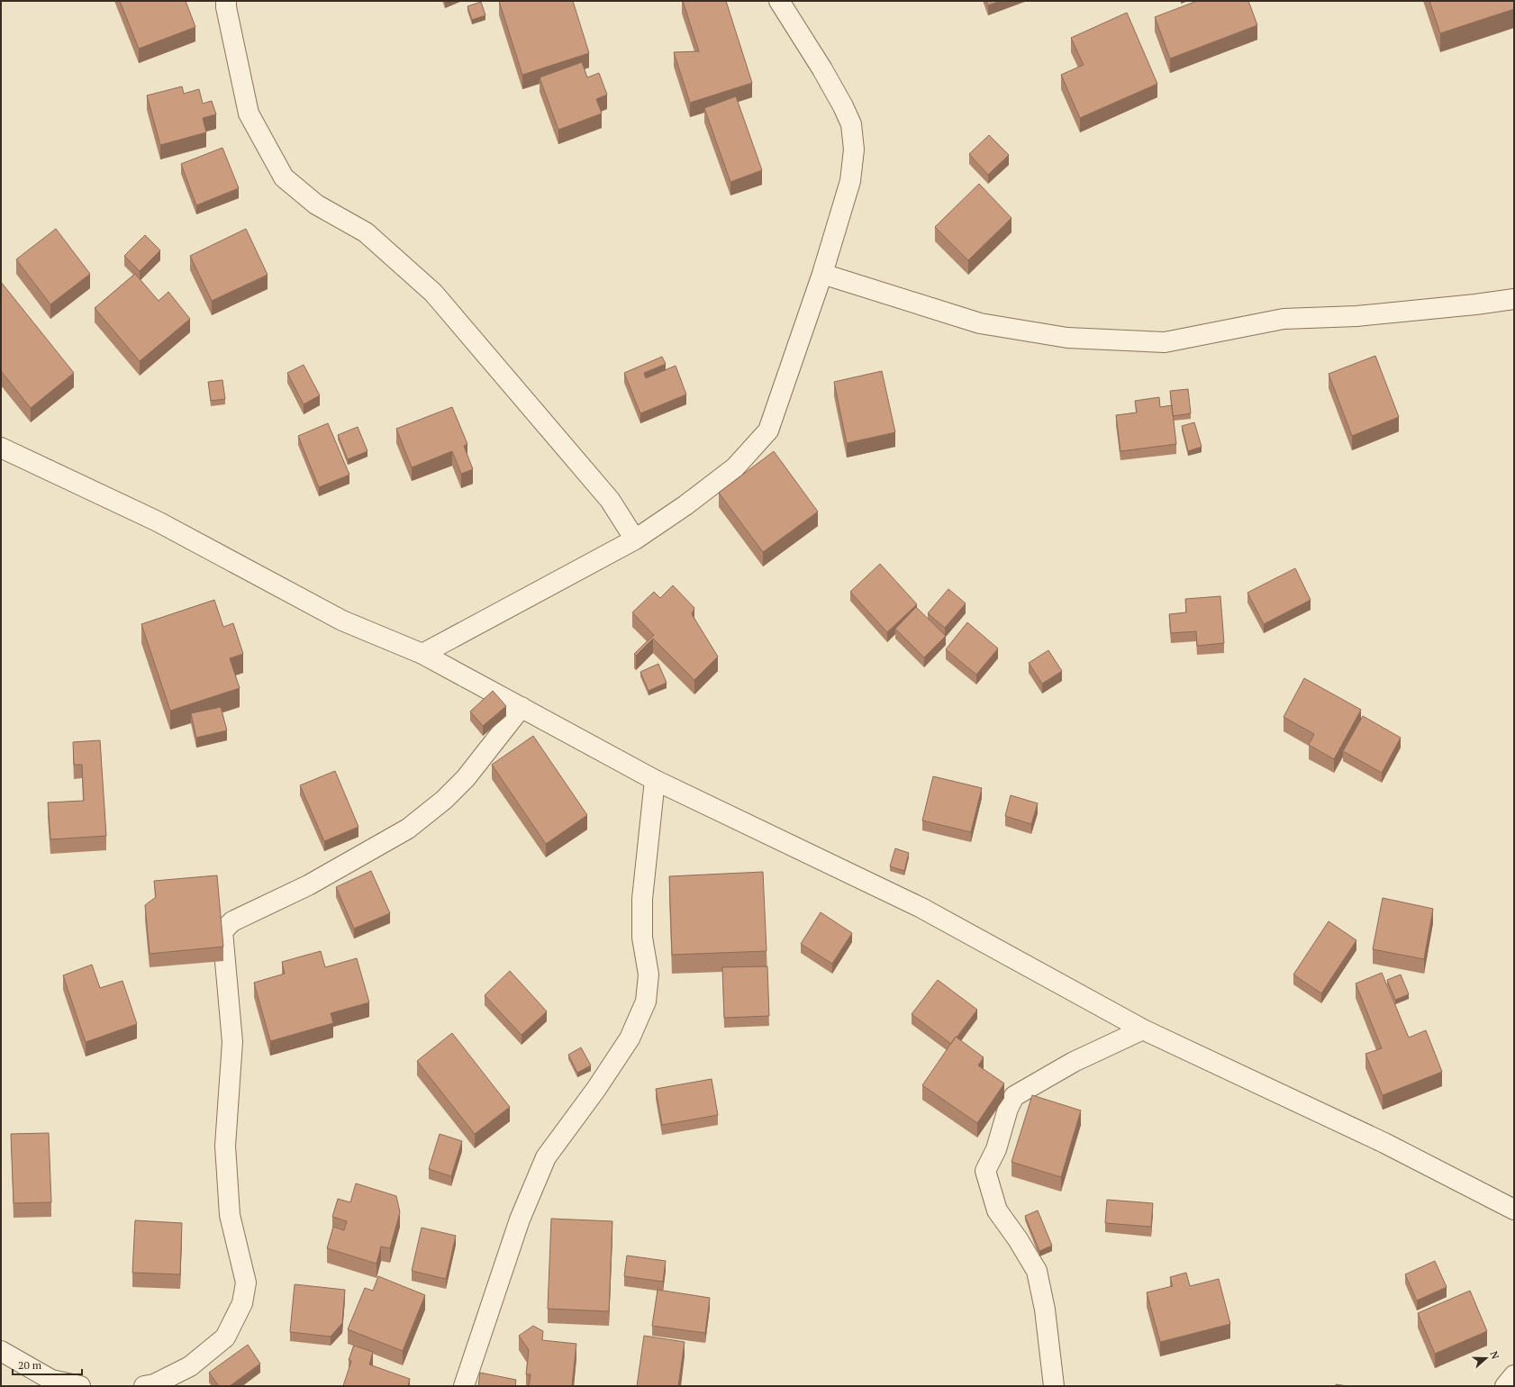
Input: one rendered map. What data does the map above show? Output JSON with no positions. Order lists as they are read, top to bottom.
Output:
{
  "scale_bar": "20 m",
  "north": "right"
}
